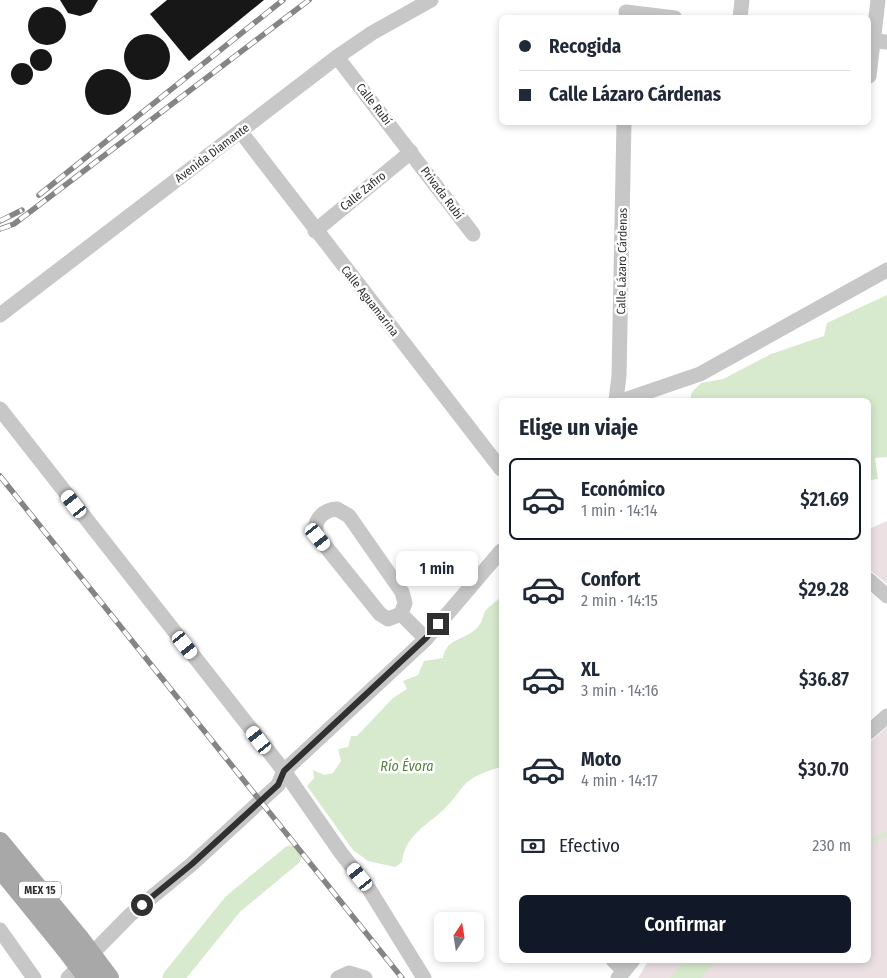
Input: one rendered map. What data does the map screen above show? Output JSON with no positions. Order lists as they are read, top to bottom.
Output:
{
  "streets": {
    "main road": ["MEX 15"],
    "street": [
      "Calle Rubí",
      "Avenida Diamante",
      "Calle Zafiro",
      "Privada Rubí",
      "Calle Lázaro Cárdenas",
      "Calle Aguamarina"
    ]
  },
  "crossings": [
    ["Calle Rubí", "Avenida Diamante"],
    ["Calle Rubí", "Calle Zafiro"],
    ["Calle Rubí", "Privada Rubí"],
    ["Avenida Diamante", "Calle Aguamarina"],
    ["Calle Zafiro", "Privada Rubí"],
    ["Calle Zafiro", "Calle Aguamarina"]
  ],
  "water": ["Río Évora"],
  "north": "top",
  "page": {
    "banner": ["Recogida", "Calle Lázaro Cárdenas"],
    "heading": "Elige un viaje",
    "list": [
      {
        "name": "Económico",
        "note": "1 min · 14:14",
        "value": "$21.69"
      },
      {
        "name": "Confort",
        "note": "2 min · 14:15",
        "value": "$29.28"
      },
      {
        "name": "XL",
        "note": "3 min · 14:16",
        "value": "$36.87"
      },
      {
        "name": "Moto",
        "note": "4 min · 14:17",
        "value": "$30.70"
      }
    ],
    "bubble": "1 min",
    "pay": ["Efectivo", "230 m"],
    "buttons": "Confirmar"
  }
}
